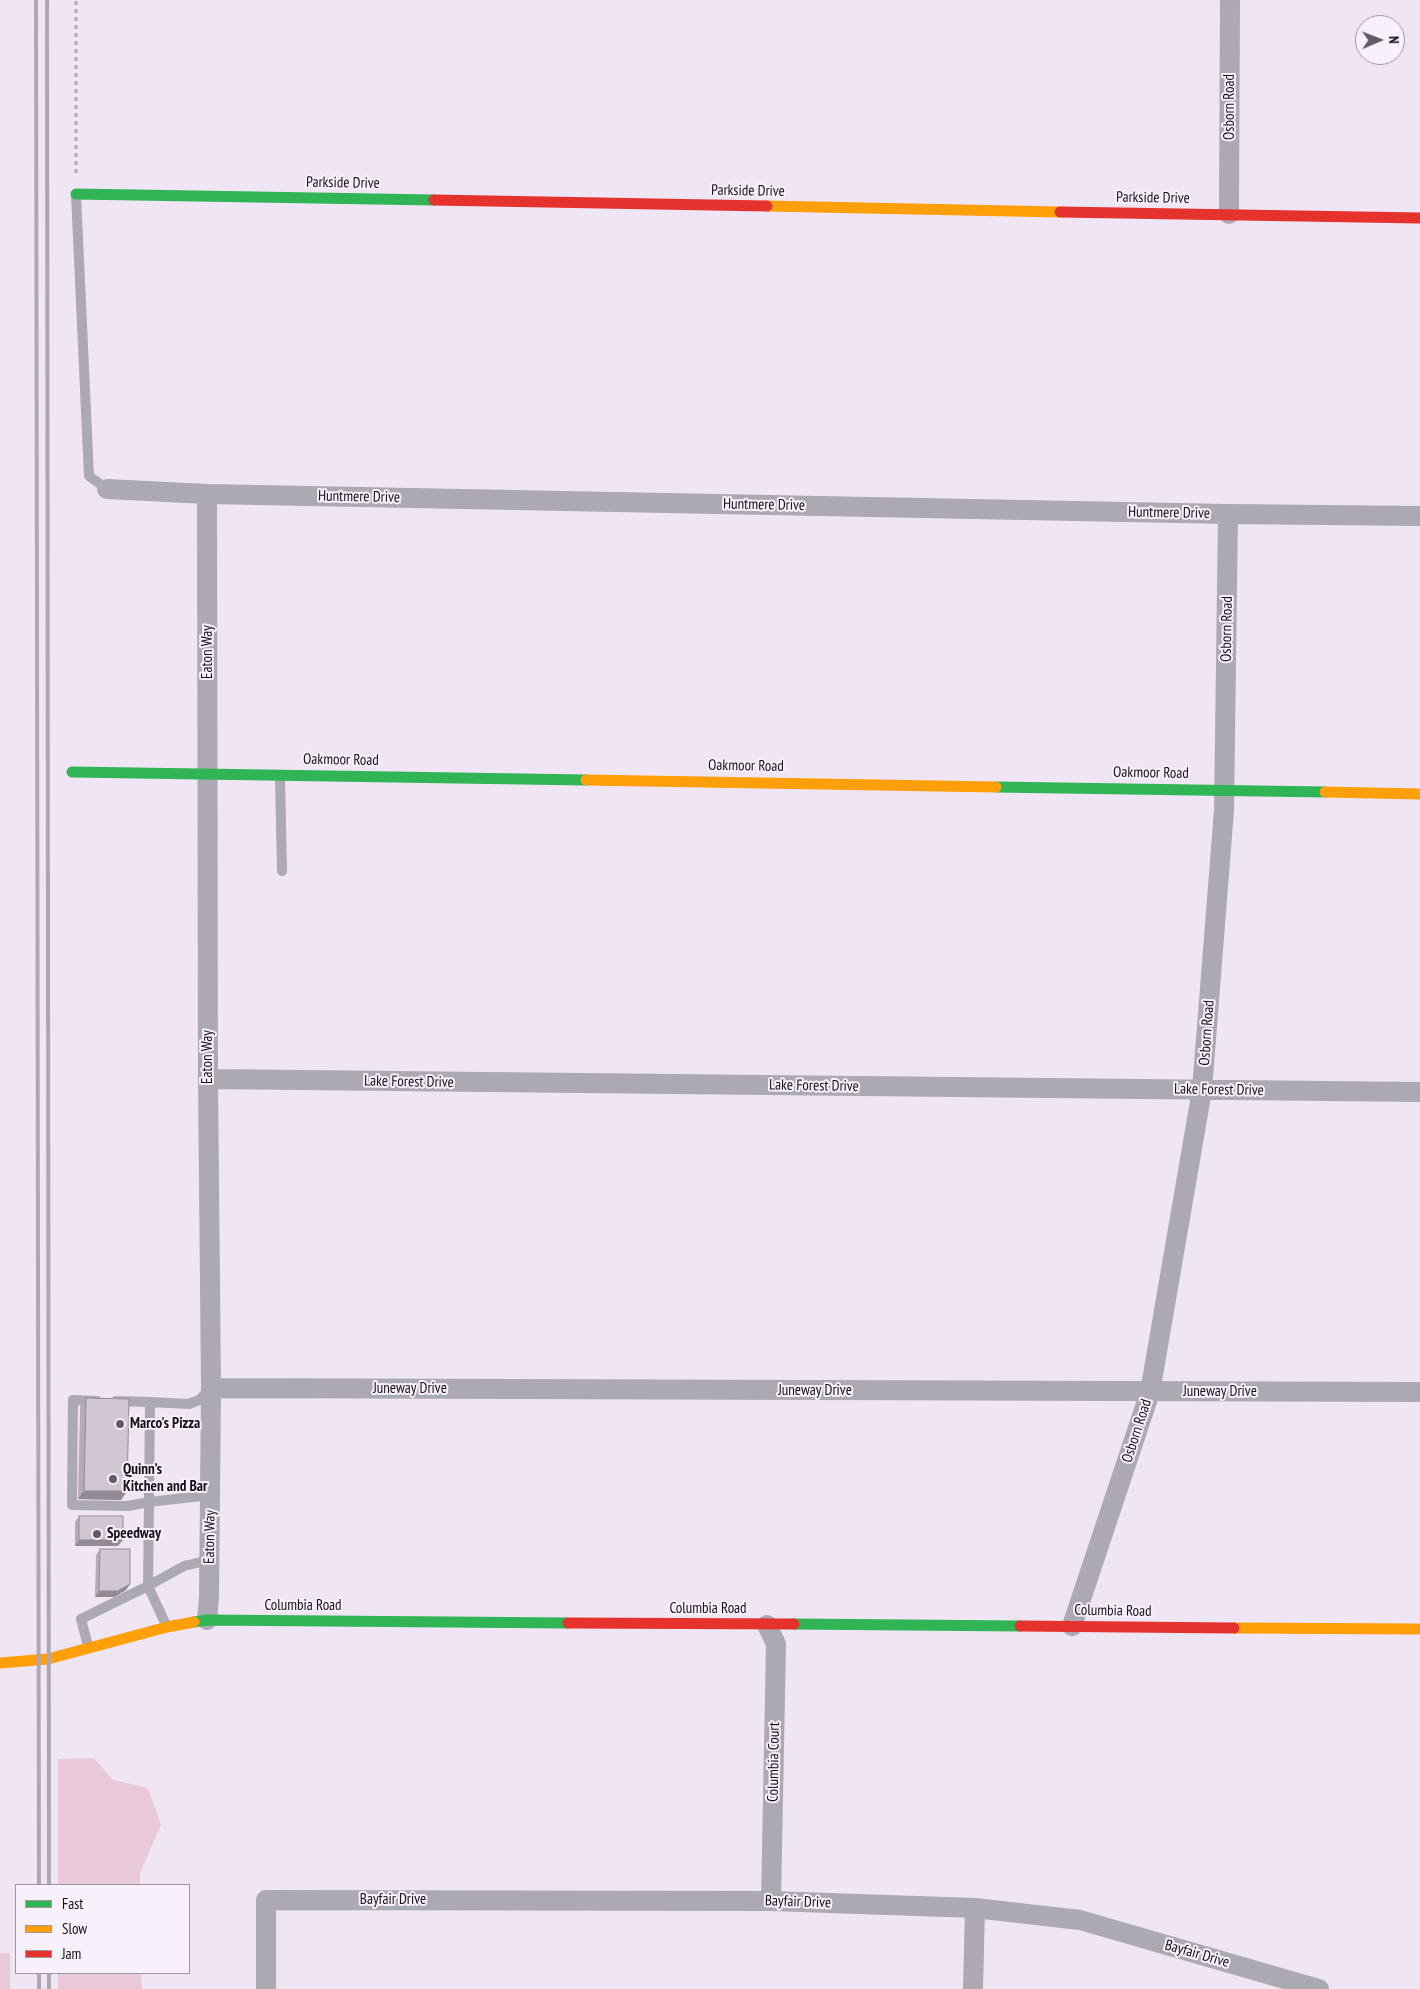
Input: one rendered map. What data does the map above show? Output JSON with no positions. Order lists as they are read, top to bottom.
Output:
{
  "streets": {
    "street": [
      "Osborn Road",
      "Parkside Drive",
      "Huntmere Drive",
      "Eaton Way",
      "Oakmoor Road",
      "Lake Forest Drive",
      "Juneway Drive",
      "Columbia Road",
      "Columbia Court",
      "Bayfair Drive"
    ]
  },
  "crossings": [
    ["Osborn Road", "Parkside Drive"],
    ["Osborn Road", "Huntmere Drive"],
    ["Osborn Road", "Oakmoor Road"],
    ["Osborn Road", "Lake Forest Drive"],
    ["Osborn Road", "Juneway Drive"],
    ["Osborn Road", "Columbia Road"],
    ["Huntmere Drive", "Eaton Way"],
    ["Eaton Way", "Oakmoor Road"],
    ["Eaton Way", "Lake Forest Drive"],
    ["Eaton Way", "Juneway Drive"],
    ["Eaton Way", "Columbia Road"],
    ["Columbia Road", "Columbia Court"],
    ["Columbia Court", "Bayfair Drive"]
  ],
  "places": ["Marco's Pizza", "Quinn’s Kitchen and Bar", "Speedway"],
  "legend": ["Fast", "Slow", "Jam"],
  "north": "right"
}
